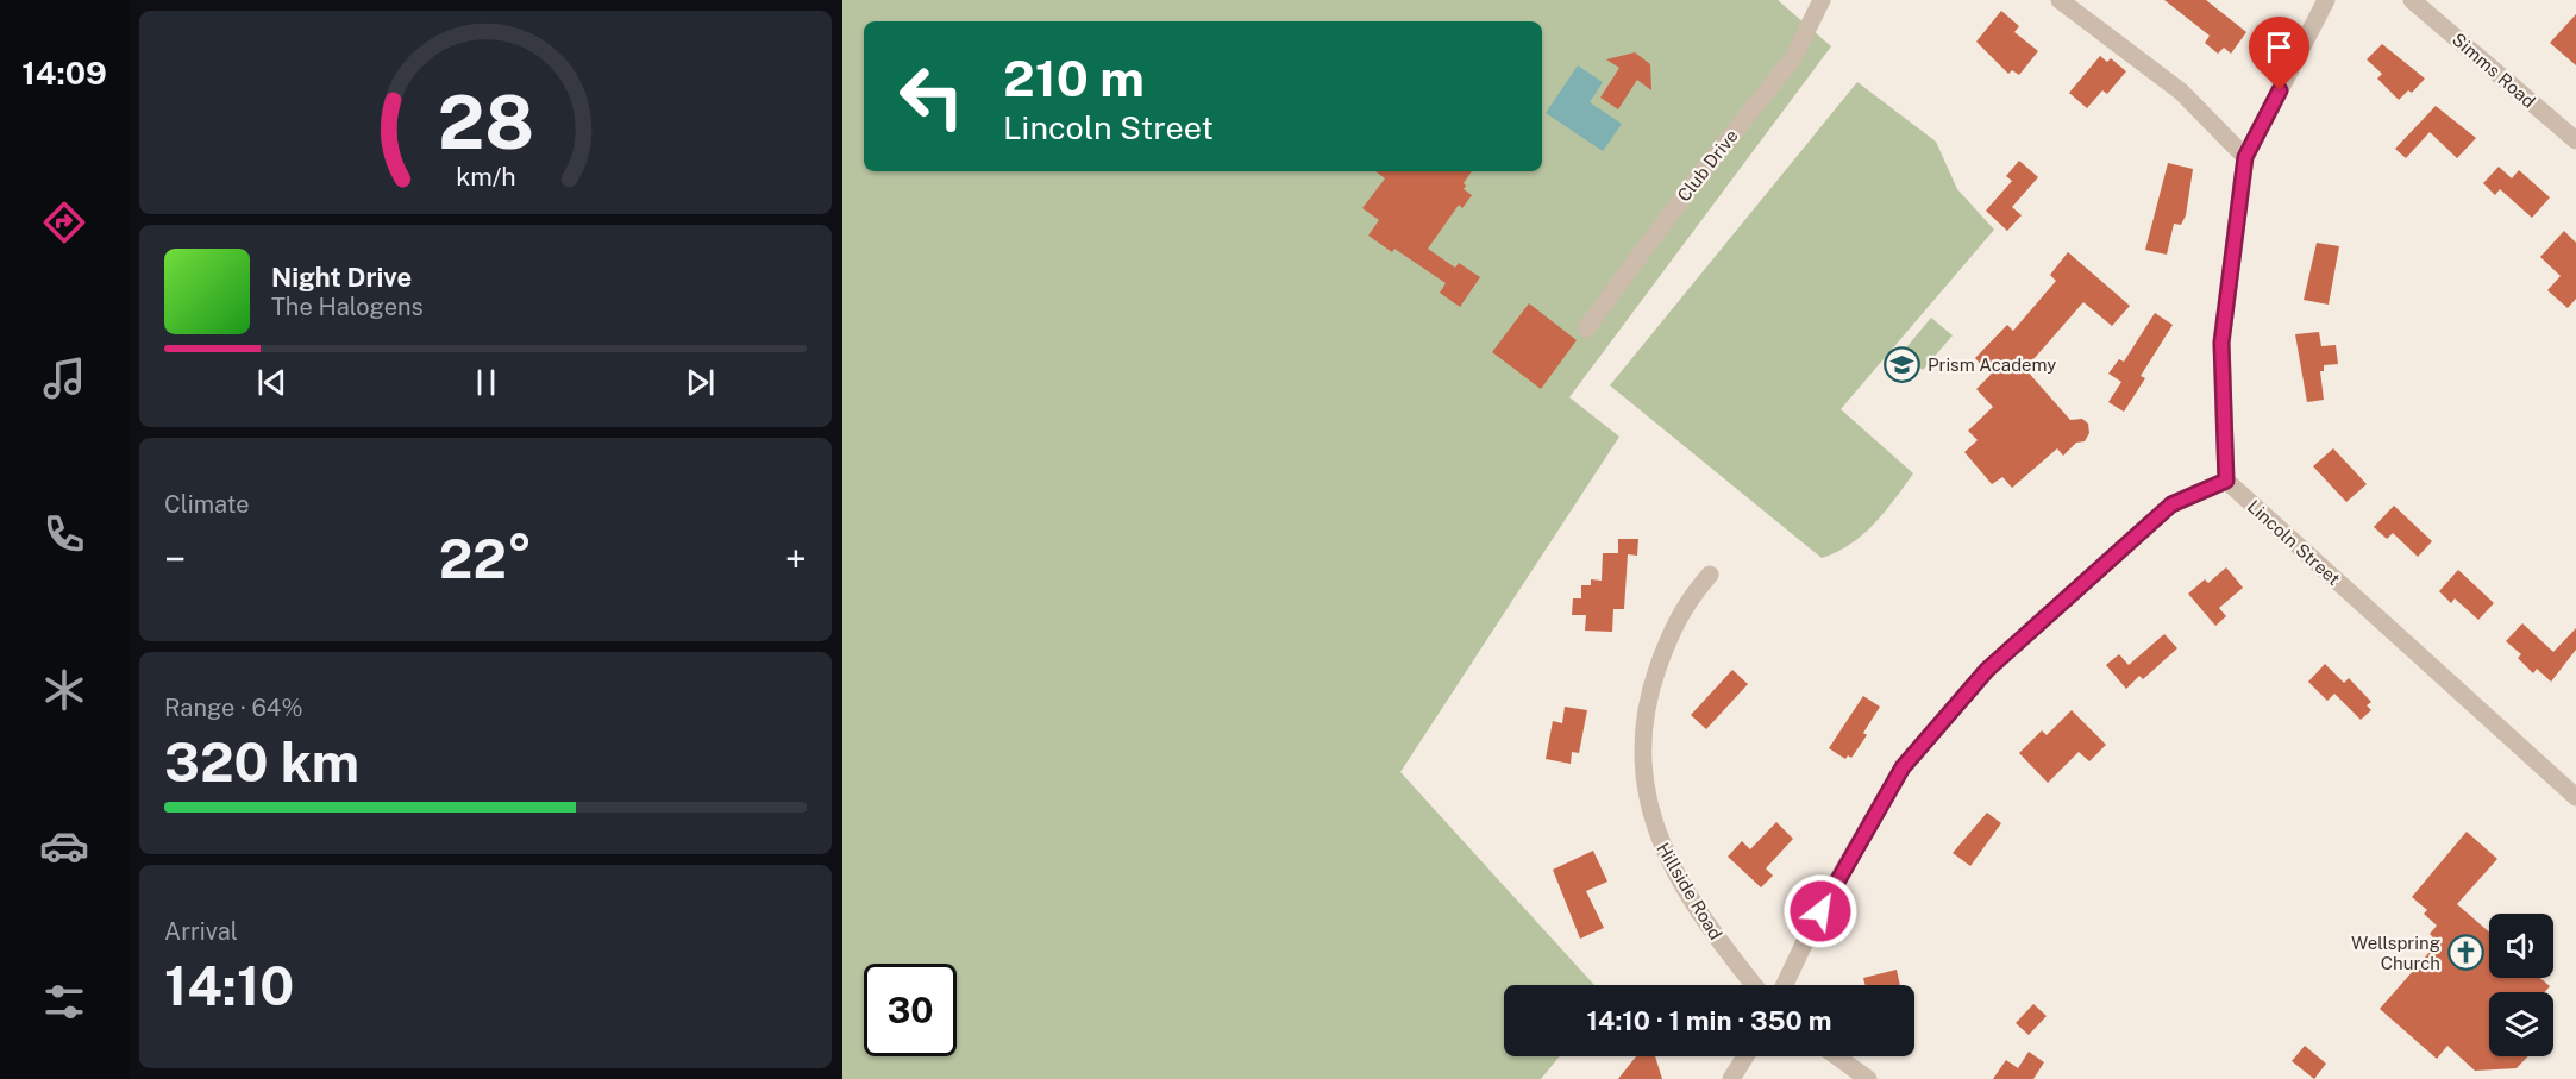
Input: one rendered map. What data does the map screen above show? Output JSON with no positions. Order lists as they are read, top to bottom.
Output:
{
  "streets": {
    "street": [
      "Simms Road",
      "Club Drive",
      "Lincoln Street",
      "Hillside Road"
    ]
  },
  "places": {
    "school or university": ["Prism Academy"],
    "church": ["Wellspring Church"]
  },
  "page": {
    "tabs": "14:09",
    "turn": ["210 m", "Lincoln Street"],
    "song": ["Night Drive", "The Halogens"],
    "tile": [
      "Climate",
      ["Range · 64%", "320 km"],
      ["Arrival", "14:10"]
    ],
    "heat": ["−", "22°", "+"],
    "limit": "30",
    "trip": "14:10 · 1 min · 350 m",
    "gauge": ["28", "km/h"]
  }
}
